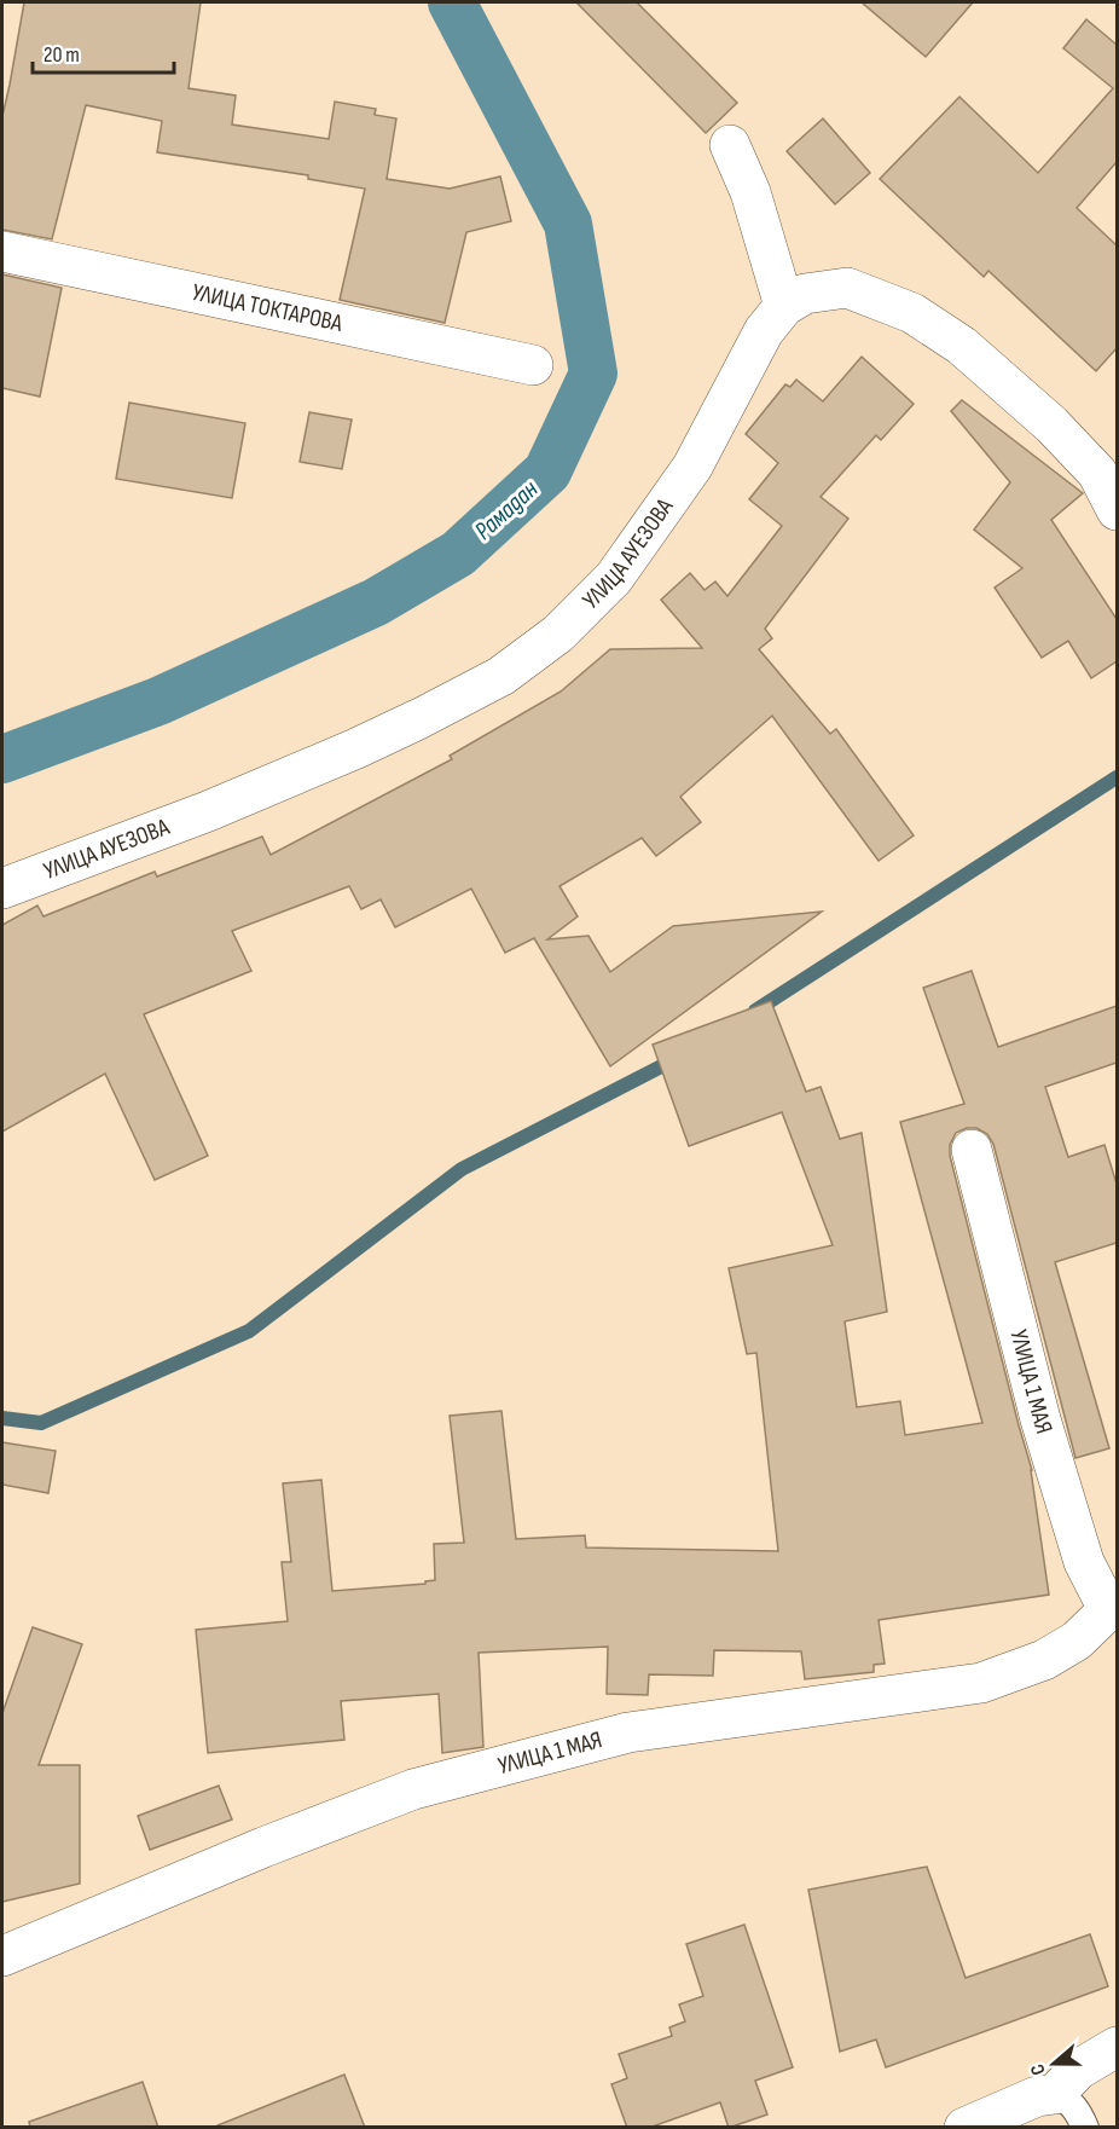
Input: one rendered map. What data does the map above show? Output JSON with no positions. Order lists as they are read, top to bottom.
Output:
{
  "streets": {
    "street": ["УЛИЦА ТОКТАРОВА", "УЛИЦА АУЕЗОВА", "УЛИЦА 1 МАЯ"]
  },
  "water": ["Рамадан"],
  "scale_bar": "20 m",
  "north": "left"
}
